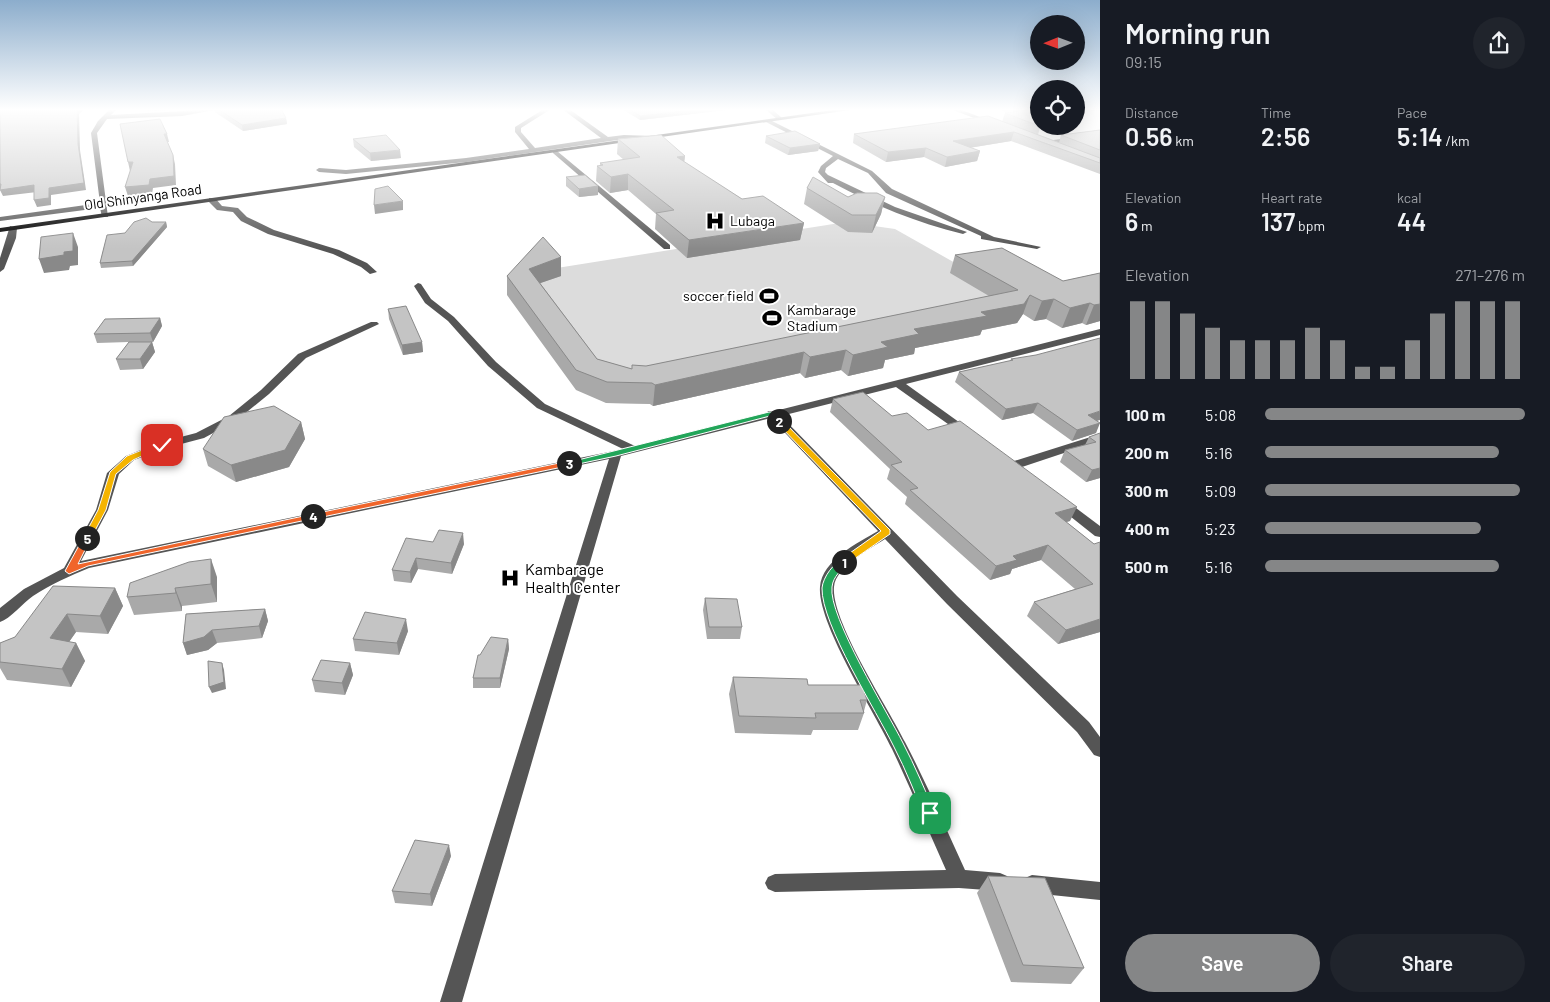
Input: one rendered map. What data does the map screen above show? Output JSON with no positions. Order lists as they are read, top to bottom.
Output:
{
  "streets": {
    "main road": ["Old Shinyanga Road"]
  },
  "places": {
    "hospital": ["Lubaga", "Kambarage Health Center"],
    "sports": ["soccer field", "Kambarage Stadium"]
  },
  "north": "left",
  "page": {
    "heading": ["Morning run", "09:15"],
    "stats": [
      ["Distance", "0.56 km"],
      ["Time", "2:56"],
      ["Pace", "5:14 /km"],
      ["Elevation", "6 m"],
      ["Heart rate", "137 bpm"],
      ["kcal", "44"]
    ],
    "chart": ["Elevation", "271–276 m"],
    "list": [
      {
        "name": "100 m",
        "note": "5:08"
      },
      {
        "name": "200 m",
        "note": "5:16"
      },
      {
        "name": "300 m",
        "note": "5:09"
      },
      {
        "name": "400 m",
        "note": "5:23"
      },
      {
        "name": "500 m",
        "note": "5:16"
      }
    ],
    "pins": [
      "2",
      "3",
      "4",
      "5",
      "1"
    ],
    "buttons": ["Save", "Share"]
  }
}
